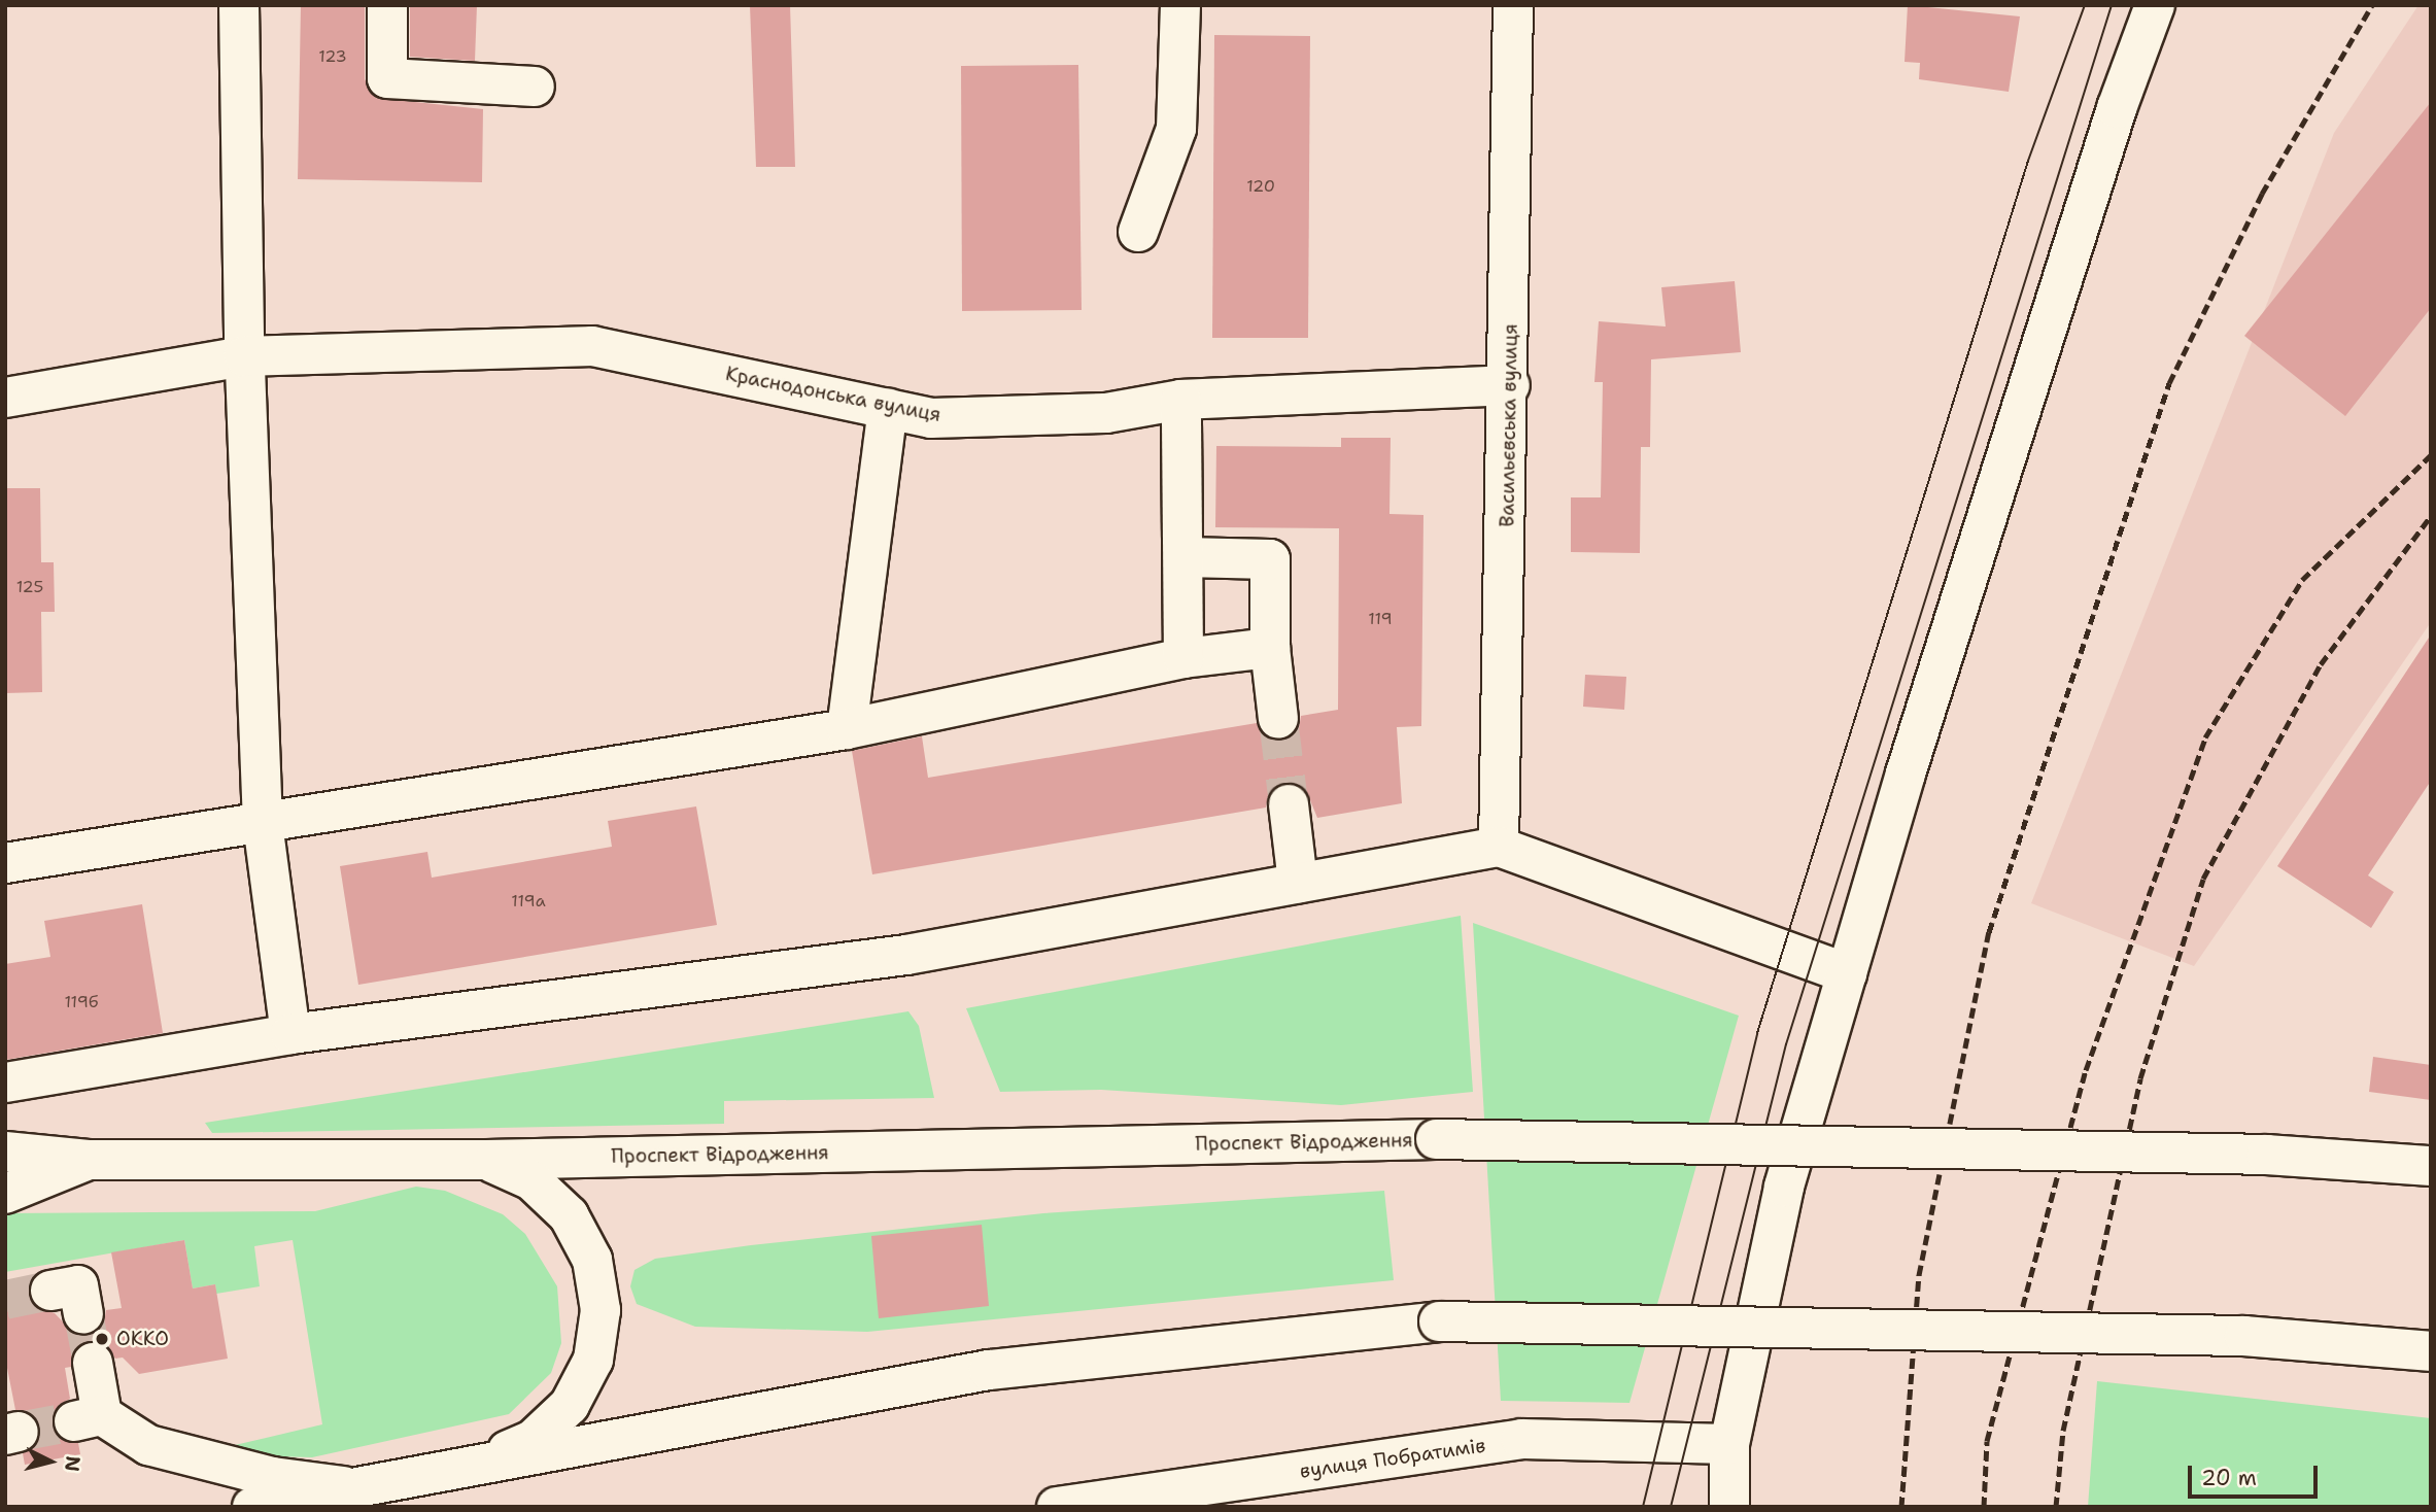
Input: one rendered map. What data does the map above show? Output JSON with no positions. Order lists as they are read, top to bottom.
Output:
{
  "streets": {
    "main road": [
      "Краснодонська вулиця",
      "Васильєвська вулиця",
      "Проспект Відродження",
      "вулиця Побратимів"
    ]
  },
  "crossings": [
    ["Краснодонська вулиця", "Васильєвська вулиця"]
  ],
  "places": ["ОККО"],
  "house_numbers": [
    "123",
    "120",
    "125",
    "119",
    "119а",
    "119б"
  ],
  "scale_bar": "20 m",
  "north": "right"
}
